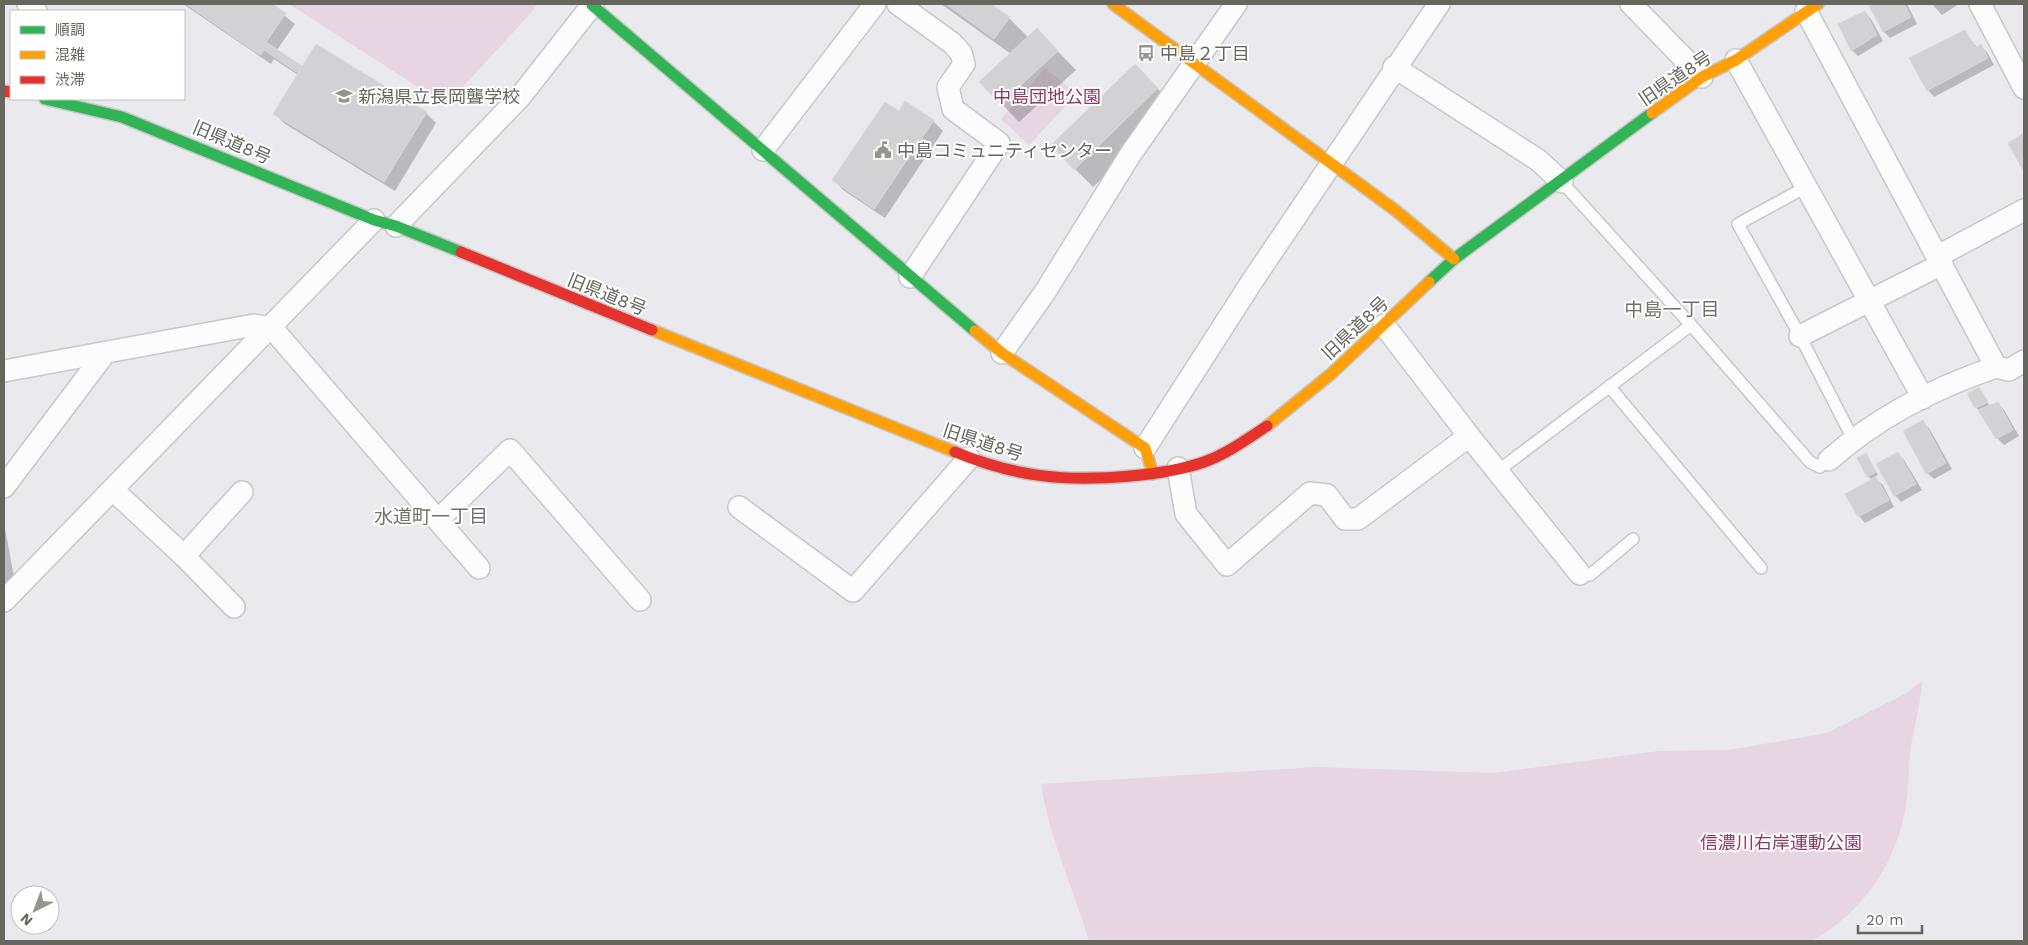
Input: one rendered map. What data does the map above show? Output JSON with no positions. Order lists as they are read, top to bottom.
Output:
{
  "streets": {
    "street": ["旧県道8号"]
  },
  "districts": ["中島一丁目", "水道町一丁目"],
  "parks": ["中島団地公園", "信濃川右岸運動公園"],
  "places": {
    "bus stop": ["中島２丁目"],
    "school or university": ["新潟県立長岡聾学校"],
    "public building": ["中島コミュニティセンター"]
  },
  "legend": ["順調", "混雑", "渋滞"],
  "scale_bar": "20 m",
  "north": "bottom left"
}
